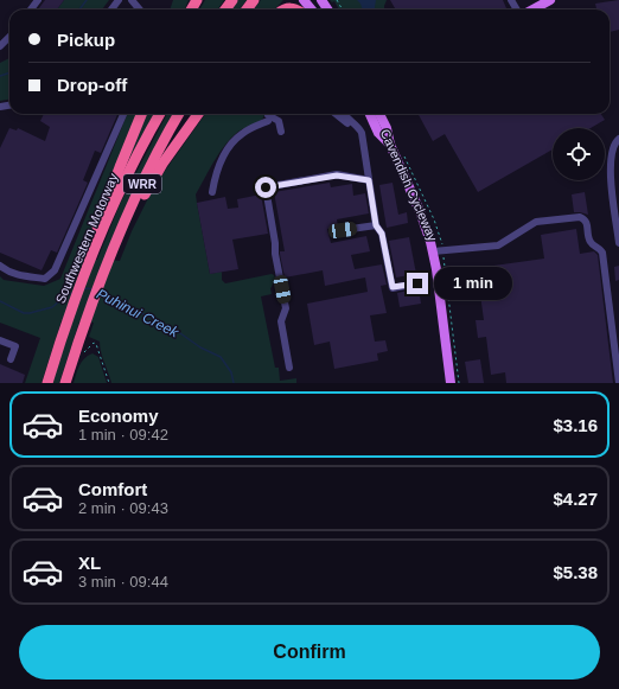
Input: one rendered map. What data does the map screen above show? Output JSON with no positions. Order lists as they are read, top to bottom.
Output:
{
  "streets": {
    "highway": ["WRR", "Southwestern Motorway"]
  },
  "water": ["Puhinui Creek"],
  "page": {
    "banner": ["Pickup", "Drop-off"],
    "bubble": "1 min",
    "list": [
      {
        "name": "Economy",
        "note": "1 min · 09:42",
        "value": "$3.16"
      },
      {
        "name": "Comfort",
        "note": "2 min · 09:43",
        "value": "$4.27"
      },
      {
        "name": "XL",
        "note": "3 min · 09:44",
        "value": "$5.38"
      }
    ],
    "buttons": "Confirm"
  }
}
